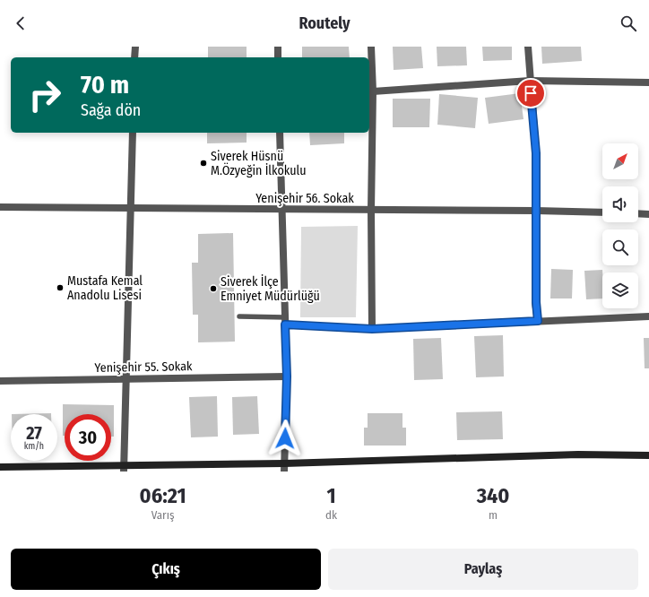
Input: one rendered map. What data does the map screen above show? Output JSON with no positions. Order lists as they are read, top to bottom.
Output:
{
  "streets": {
    "street": ["Yenişehir 56. Sokak", "Yenişehir 55. Sokak"]
  },
  "places": ["Siverek Hüsnü M.Özyeğin İlkokulu", "Mustafa Kemal Anadolu Lisesi", "Siverek İlçe Emniyet Müdürlüğü"],
  "north": "top right",
  "page": {
    "header": "Routely",
    "turn": ["70 m", "Sağa dön"],
    "speed": "27 km/h",
    "limit": "30",
    "eta": [
      "06:21",
      "Varış",
      "1",
      "dk",
      "340",
      "m"
    ],
    "buttons": ["Çıkış", "Paylaş"]
  }
}
